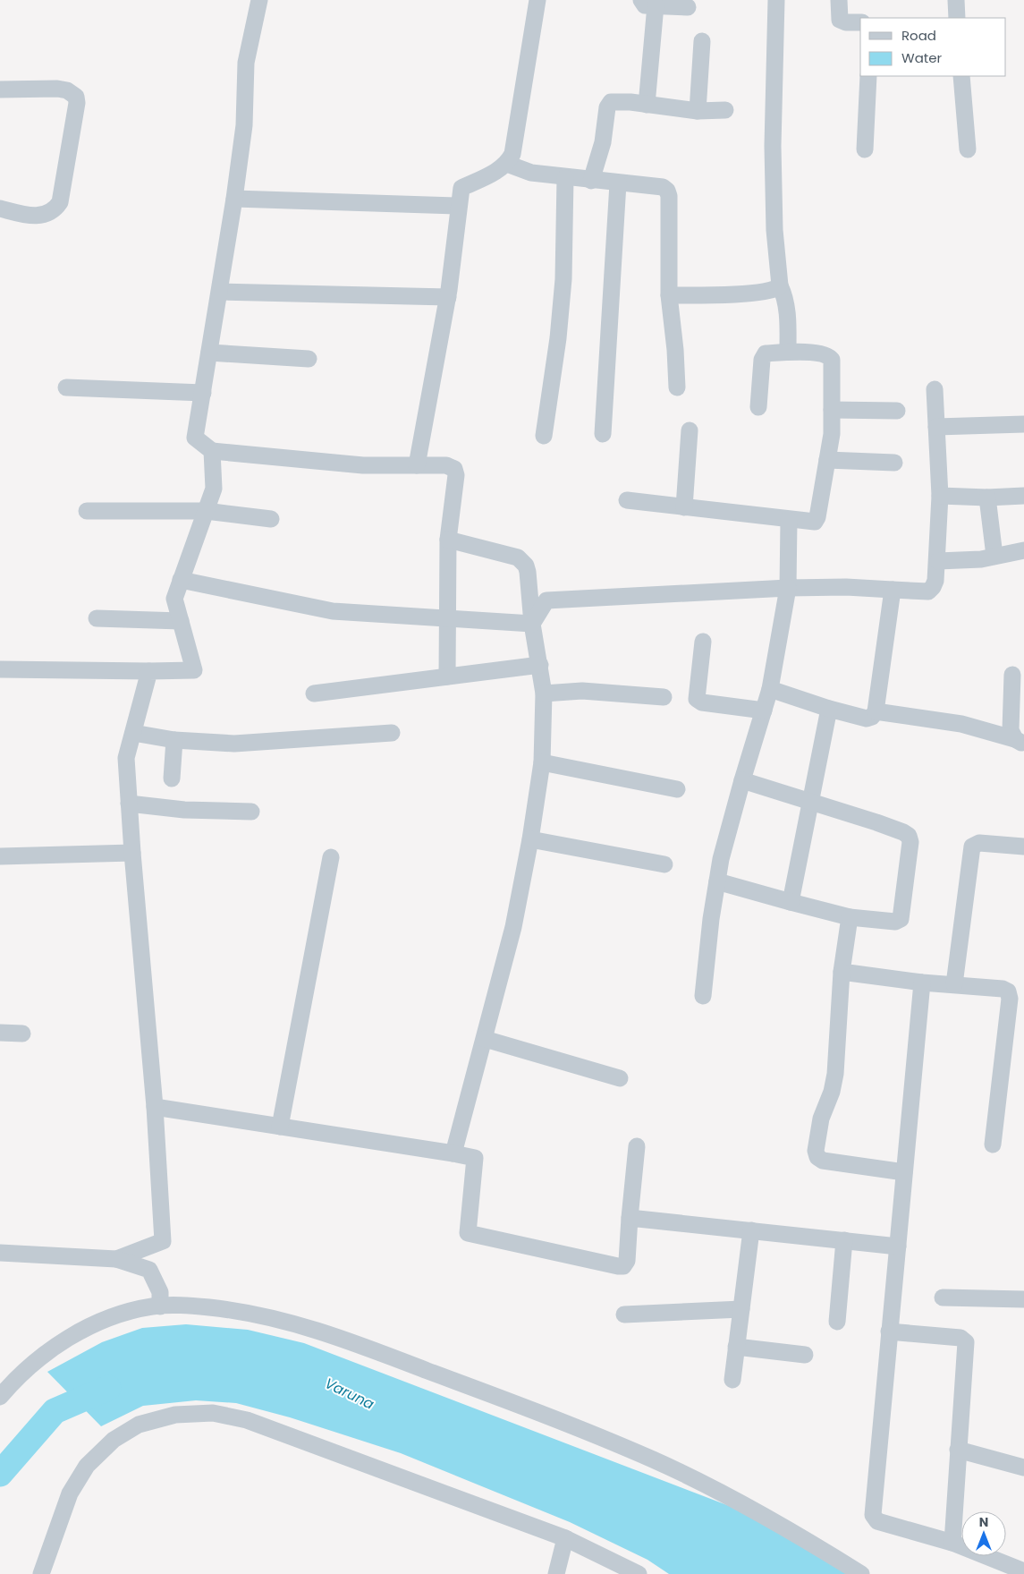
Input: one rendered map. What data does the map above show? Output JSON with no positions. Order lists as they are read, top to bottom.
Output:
{
  "water": ["Varuna"],
  "legend": ["Road", "Water"],
  "north": "top"
}
